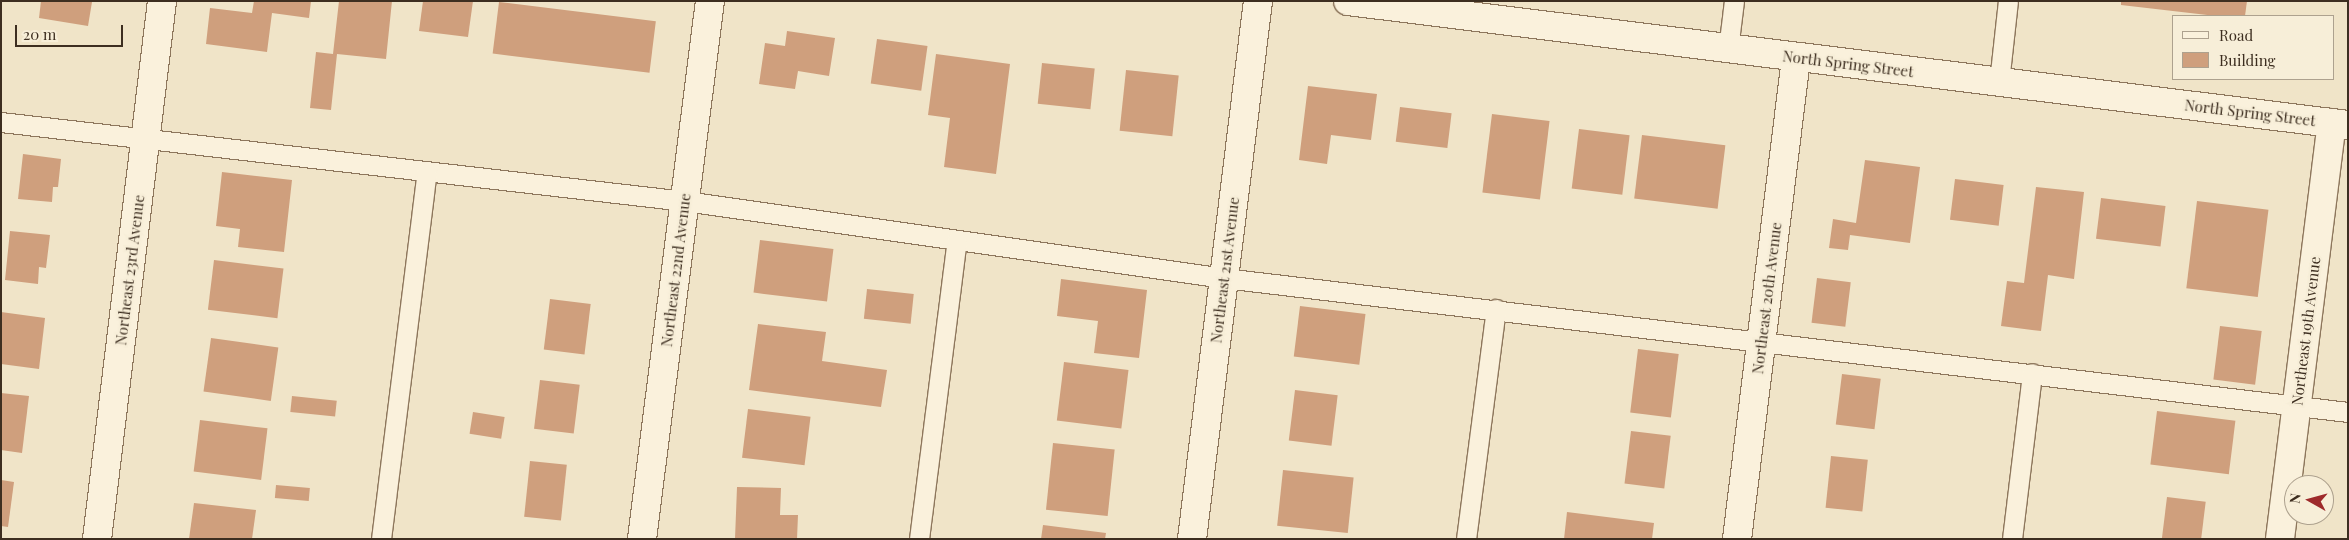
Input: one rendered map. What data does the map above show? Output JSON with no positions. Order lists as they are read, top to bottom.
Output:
{
  "streets": {
    "street": [
      "North Spring Street",
      "Northeast 23rd Avenue",
      "Northeast 22nd Avenue",
      "Northeast 21st Avenue",
      "Northeast 20th Avenue",
      "Northeast 19th Avenue"
    ]
  },
  "crossings": [
    ["North Spring Street", "Northeast 20th Avenue"],
    ["North Spring Street", "Northeast 19th Avenue"]
  ],
  "legend": ["Road", "Building"],
  "scale_bar": "20 m",
  "north": "left"
}
